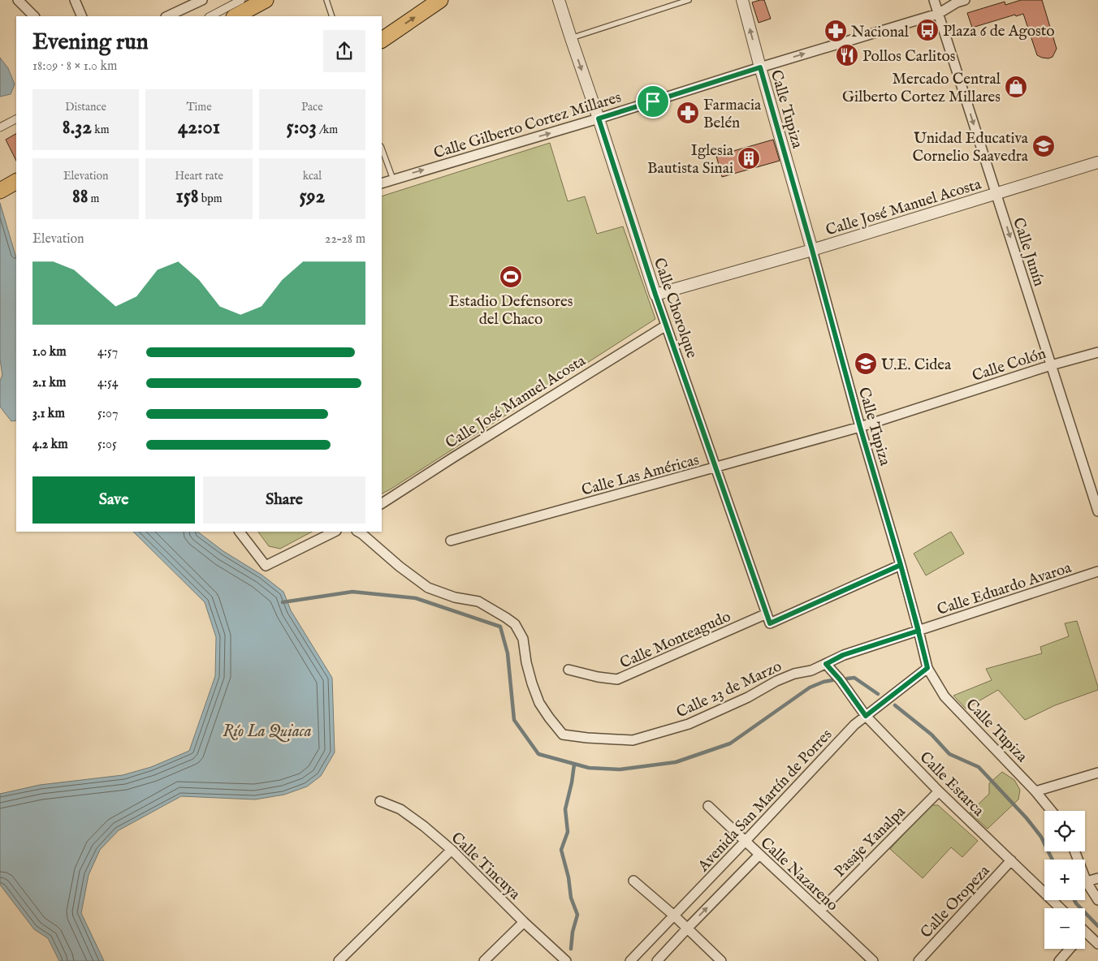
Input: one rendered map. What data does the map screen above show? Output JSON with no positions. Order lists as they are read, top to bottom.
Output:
{
  "streets": {
    "street": [
      "Calle Tupiza",
      "Calle Gilberto Cortez Millares",
      "Calle José Manuel Acosta",
      "Calle Junín",
      "Calle Chorolque",
      "Calle Colón",
      "Calle Las Américas",
      "Calle Eduardo Avaroa",
      "Calle Monteagudo",
      "Calle 23 de Marzo",
      "Calle Estarca",
      "Avenida San Martín de Porres",
      "Pasaje Yanalpa",
      "Calle Tincuya",
      "Calle Nazareno",
      "Calle Oropeza"
    ]
  },
  "crossings": [
    ["Calle Tupiza", "Calle Gilberto Cortez Millares"],
    ["Calle Tupiza", "Calle José Manuel Acosta"],
    ["Calle Tupiza", "Calle Chorolque"],
    ["Calle Tupiza", "Calle Colón"],
    ["Calle Tupiza", "Calle Las Américas"],
    ["Calle Tupiza", "Calle Eduardo Avaroa"],
    ["Calle Tupiza", "Calle 23 de Marzo"],
    ["Calle Tupiza", "Avenida San Martín de Porres"],
    ["Calle Gilberto Cortez Millares", "Calle Junín"],
    ["Calle Gilberto Cortez Millares", "Calle Chorolque"],
    ["Calle José Manuel Acosta", "Calle Junín"],
    ["Calle José Manuel Acosta", "Calle Chorolque"],
    ["Calle Junín", "Calle Colón"],
    ["Calle Chorolque", "Calle Las Américas"],
    ["Calle Chorolque", "Calle Monteagudo"],
    ["Calle Colón", "Calle Las Américas"],
    ["Calle Eduardo Avaroa", "Calle 23 de Marzo"],
    ["Calle 23 de Marzo", "Calle Estarca"],
    ["Calle Estarca", "Avenida San Martín de Porres"],
    ["Calle Estarca", "Pasaje Yanalpa"],
    ["Calle Estarca", "Calle Oropeza"],
    ["Avenida San Martín de Porres", "Calle Nazareno"],
    ["Pasaje Yanalpa", "Calle Nazareno"]
  ],
  "one_way": ["Calle Gilberto Cortez Millares", "Calle Junín"],
  "water": ["Río La Quiaca"],
  "places": {
    "bus stop": ["Plaza 6 de Agosto"],
    "pharmacy": ["Nacional", "Farmacia Belén"],
    "restaurant": ["Pollos Carlitos"],
    "shop": ["Mercado Central Gilberto Cortez Millares"],
    "school or university": ["Unidad Educativa Cornelio Saavedra", "U.E. Cidea"],
    "building": ["Iglesia Bautista Sinai"],
    "sports": ["Estadio Defensores del Chaco"]
  },
  "page": {
    "heading": ["Evening run", "18:09 · 8 × 1.0 km"],
    "stats": [
      ["Distance", "8.32 km"],
      ["Time", "42:01"],
      ["Pace", "5:03 /km"],
      ["Elevation", "88 m"],
      ["Heart rate", "158 bpm"],
      ["kcal", "592"]
    ],
    "chart": ["Elevation", "22–28 m"],
    "list": [
      {
        "name": "1.0 km",
        "note": "4:57"
      },
      {
        "name": "2.1 km",
        "note": "4:54"
      },
      {
        "name": "3.1 km",
        "note": "5:07"
      },
      {
        "name": "4.2 km",
        "note": "5:05"
      }
    ],
    "buttons": ["Save", "Share"],
    "map_buttons": ["+", "−"]
  }
}
